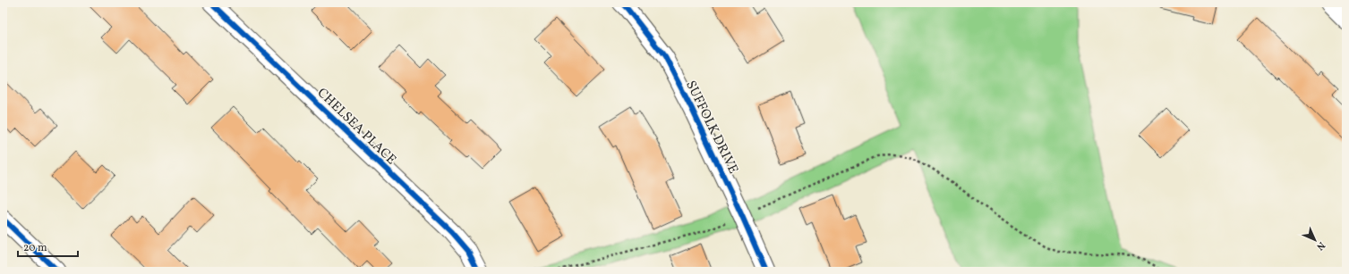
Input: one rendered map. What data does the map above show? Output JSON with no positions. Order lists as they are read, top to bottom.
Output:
{
  "streets": {
    "street": ["CHELSEA PLACE", "SUFFOLK DRIVE"]
  },
  "scale_bar": "20 m",
  "north": "bottom right"
}
